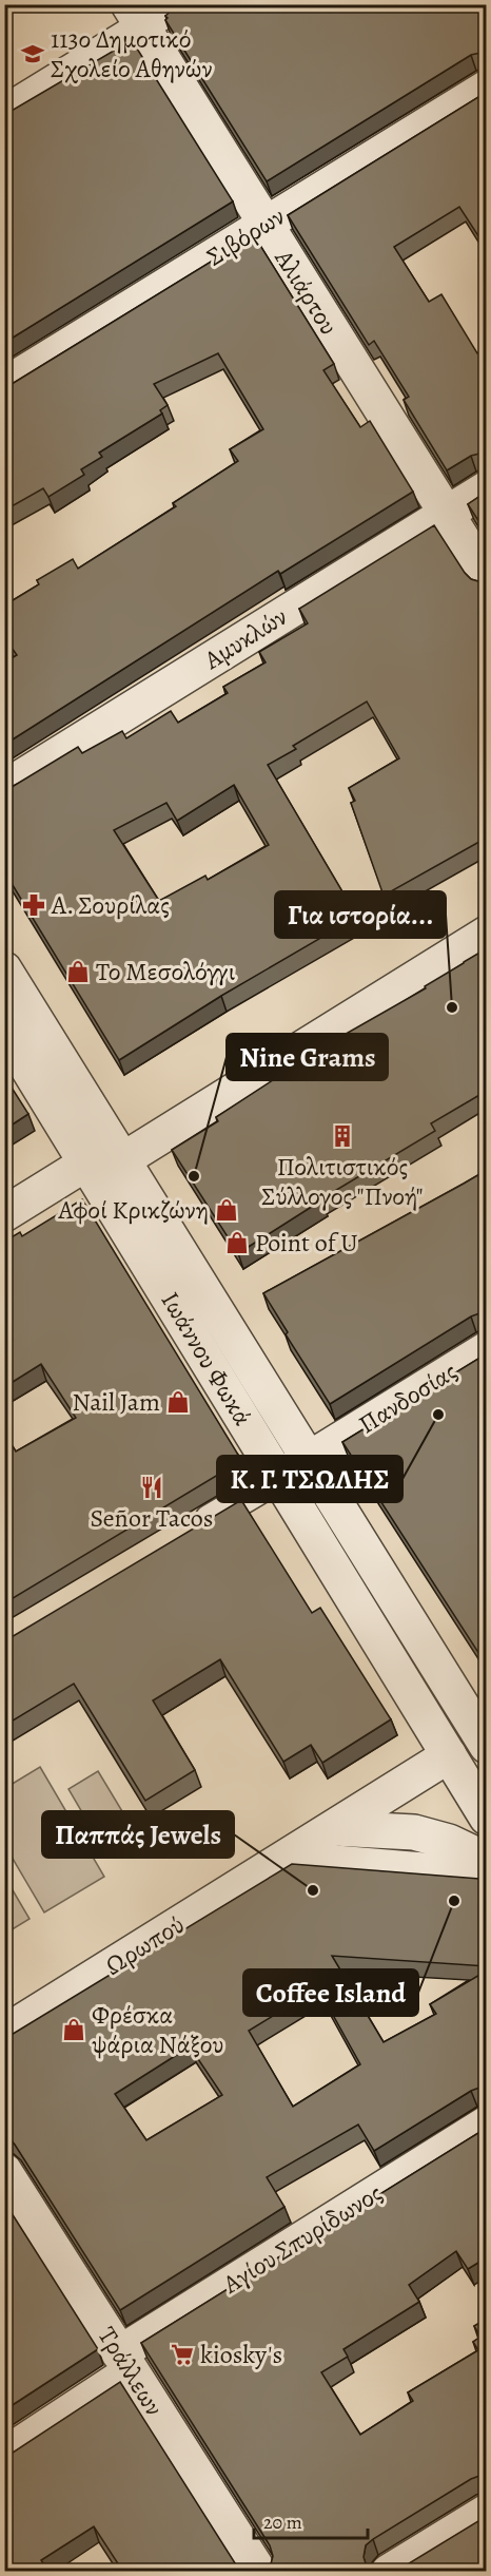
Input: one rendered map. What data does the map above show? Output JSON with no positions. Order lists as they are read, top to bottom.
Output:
{
  "streets": {
    "street": [
      "Σιβόρων",
      "Αλιάρτου",
      "Αμυκλών",
      "Ιωάννου Φωκά",
      "Πανδοσίας",
      "Ωρωπού",
      "Αγίου Σπυρίδωνος",
      "Τράλλεων"
    ]
  },
  "crossings": [
    ["Σιβόρων", "Αλιάρτου"],
    ["Αλιάρτου", "Αμυκλών"],
    ["Ιωάννου Φωκά", "Πανδοσίας"],
    ["Ιωάννου Φωκά", "Ωρωπού"],
    ["Αγίου Σπυρίδωνος", "Τράλλεων"]
  ],
  "places": {
    "school or university": ["113ο Δημοτικό Σχολείο Αθηνών"],
    "pharmacy": ["Α. Σουρίλας"],
    "shop": [
      "Το Μεσολόγγι",
      "Αφοί Κρικζώνη",
      "Point of U",
      "Nail Jam",
      "Φρέσκα ψάρια Νάξου"
    ],
    "other": [
      "Για ιστορία...",
      "Nine Grams",
      "Κ. Γ. ΤΣΩΛΗΣ",
      "Παππάς Jewels",
      "Coffee Island"
    ],
    "building": ["Πολιτιστικός Σύλλογος \"Πνοή\""],
    "restaurant": ["Señor Tacos"],
    "supermarket": ["kiosky's"]
  },
  "scale_bar": "20 m"
}
